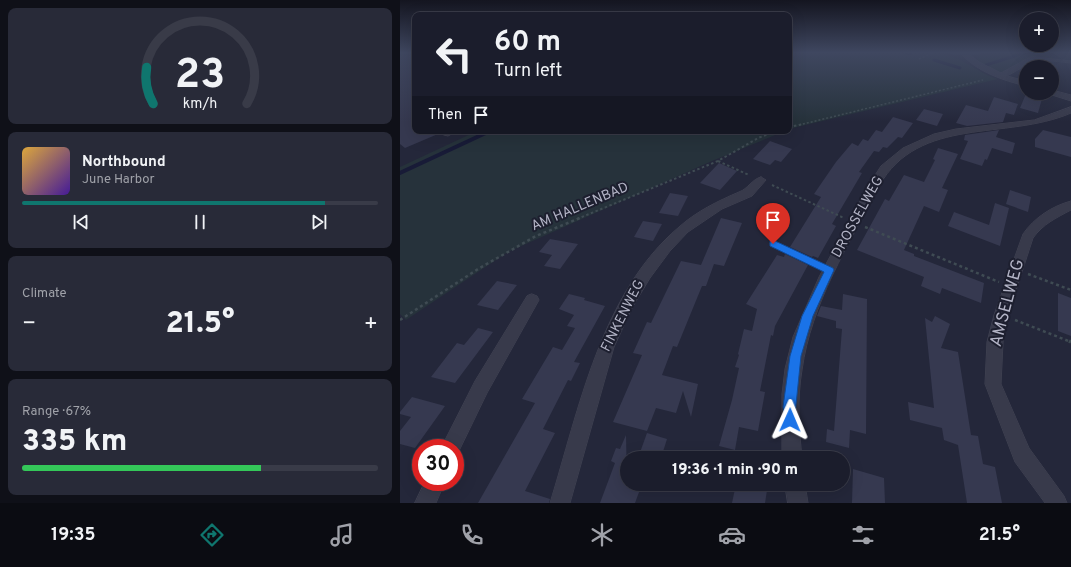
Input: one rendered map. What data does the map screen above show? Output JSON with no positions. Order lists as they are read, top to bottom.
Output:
{
  "streets": {
    "street": ["DROSSELWEG", "AMSELWEG", "FINKENWEG"],
    "path": ["AM HALLENBAD"]
  },
  "page": {
    "map_buttons": ["+", "−"],
    "turn": ["60 m", "Turn left"],
    "then": "Then",
    "song": ["Northbound", "June Harbor"],
    "tile": [
      "Climate",
      ["Range · 67%", "335 km"]
    ],
    "heat": ["−", "21.5°", "+"],
    "limit": "30",
    "trip": "19:36 · 1 min · 90 m",
    "tabs": ["19:35", "21.5°"],
    "gauge": ["23", "km/h"]
  }
}
